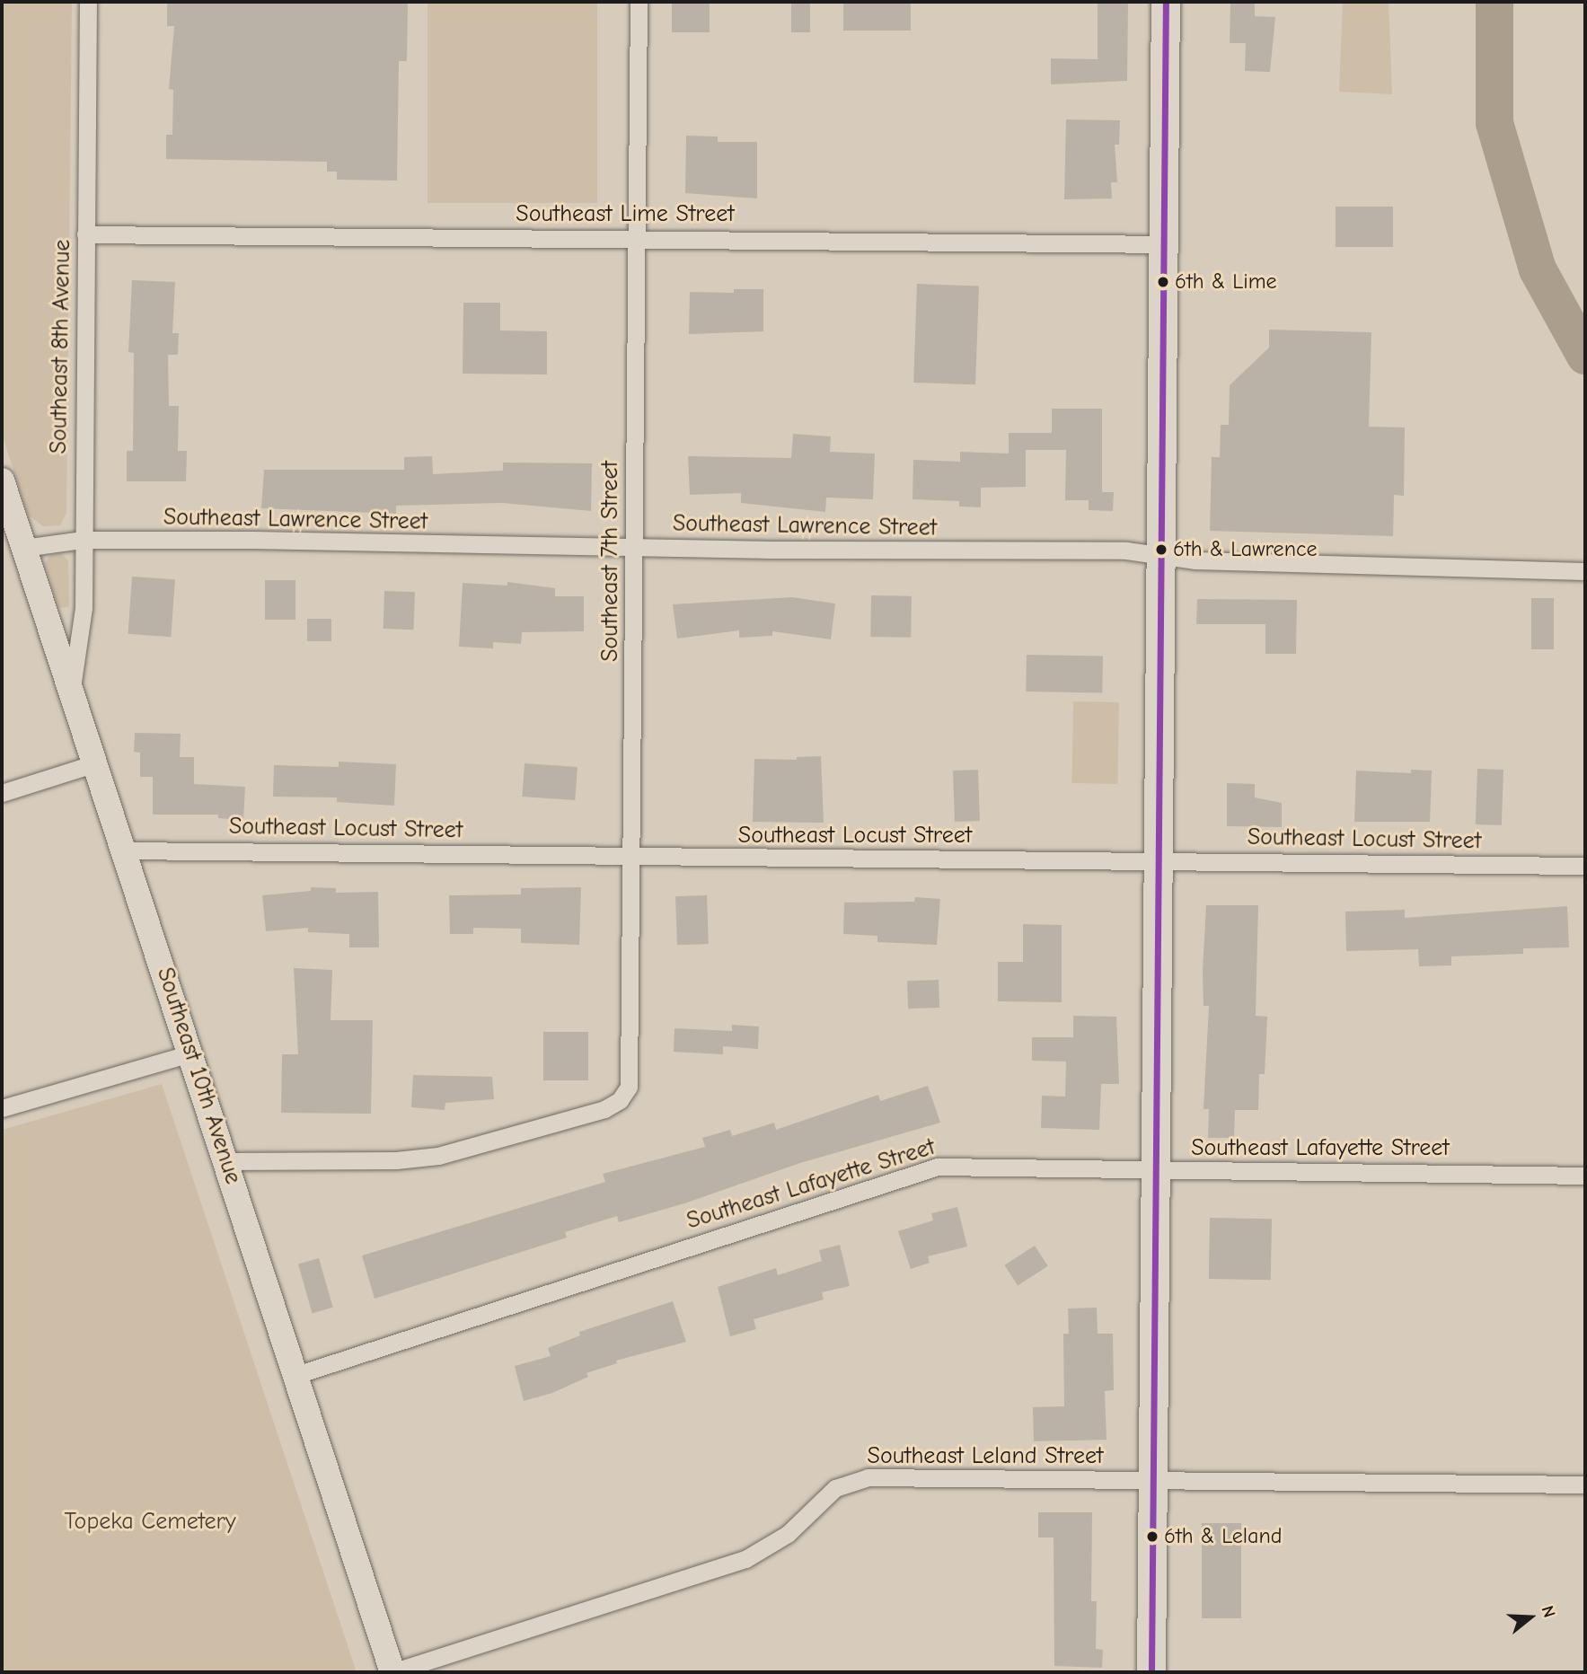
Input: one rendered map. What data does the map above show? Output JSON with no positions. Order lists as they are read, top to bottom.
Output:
{
  "streets": {
    "main road": ["Southeast 10th Avenue"],
    "street": [
      "Southeast Lime Street",
      "Southeast 8th Avenue",
      "Southeast Lawrence Street",
      "Southeast 7th Street",
      "Southeast Locust Street",
      "Southeast Lafayette Street",
      "Southeast Leland Street"
    ]
  },
  "crossings": [
    ["Southeast Lime Street", "Southeast 8th Avenue"],
    ["Southeast Lime Street", "Southeast 7th Street"],
    ["Southeast 8th Avenue", "Southeast Lawrence Street"],
    ["Southeast 8th Avenue", "Southeast 10th Avenue"],
    ["Southeast Lawrence Street", "Southeast 7th Street"],
    ["Southeast Lawrence Street", "Southeast 10th Avenue"],
    ["Southeast 7th Street", "Southeast Locust Street"],
    ["Southeast 7th Street", "Southeast 10th Avenue"],
    ["Southeast Locust Street", "Southeast 10th Avenue"],
    ["Southeast 10th Avenue", "Southeast Lafayette Street"],
    ["Southeast 10th Avenue", "Southeast Leland Street"]
  ],
  "parks": ["Topeka Cemetery"],
  "places": ["6th & Lime", "6th & Lawrence", "6th & Leland"],
  "north": "right"
}
